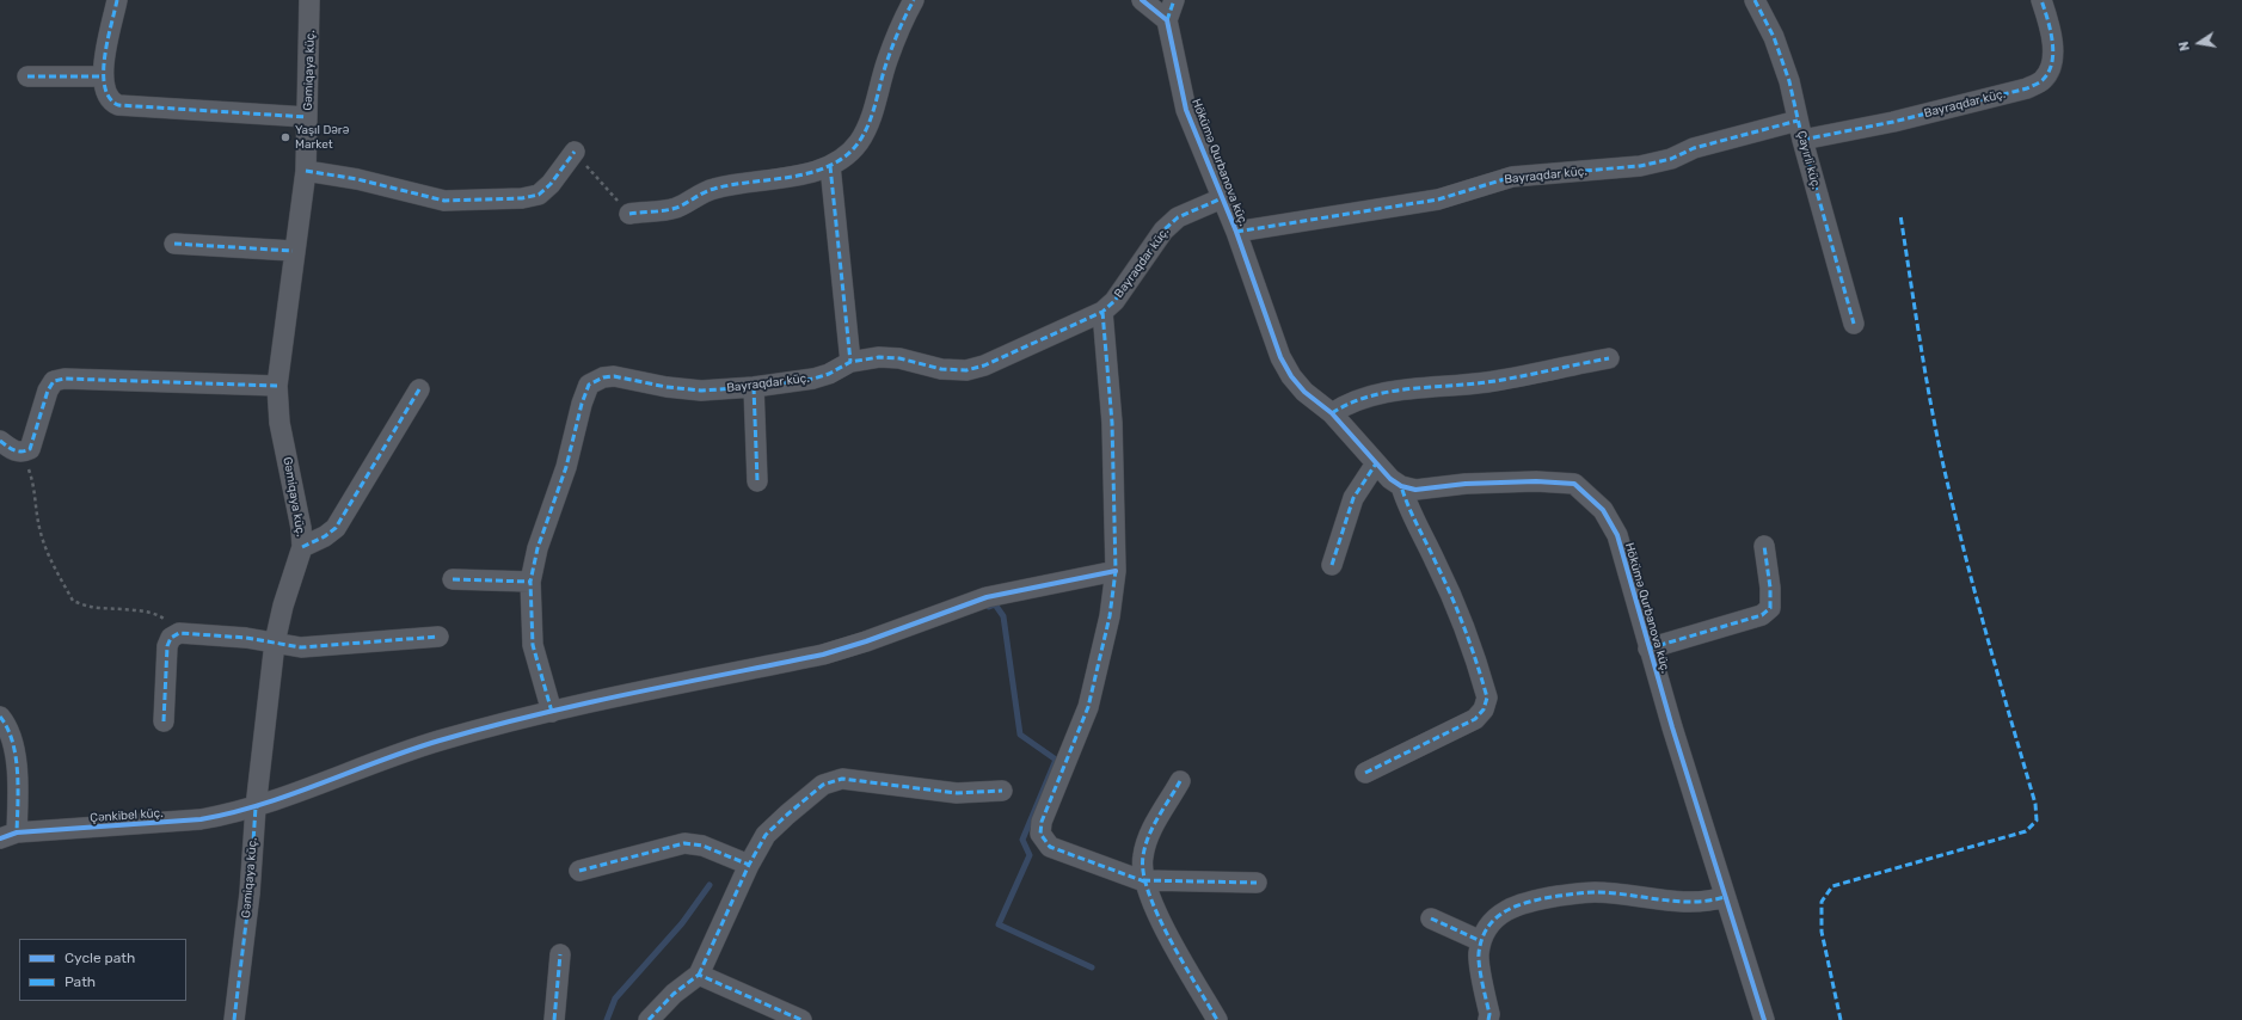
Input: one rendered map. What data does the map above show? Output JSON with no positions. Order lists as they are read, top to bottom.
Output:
{
  "streets": {
    "street": [
      "Gəmiqaya küç.",
      "Bayraqdar küç.",
      "Çayırli küç.",
      "Hökümə Qurbanova küç.",
      "Çənkibel küç."
    ]
  },
  "crossings": [
    ["Gəmiqaya küç.", "Çənkibel küç."],
    ["Bayraqdar küç.", "Çayırli küç."],
    ["Bayraqdar küç.", "Hökümə Qurbanova küç."],
    ["Bayraqdar küç.", "Çənkibel küç."]
  ],
  "places": ["Yaşıl Dərə Market"],
  "legend": ["Cycle path", "Path"],
  "north": "left"
}
